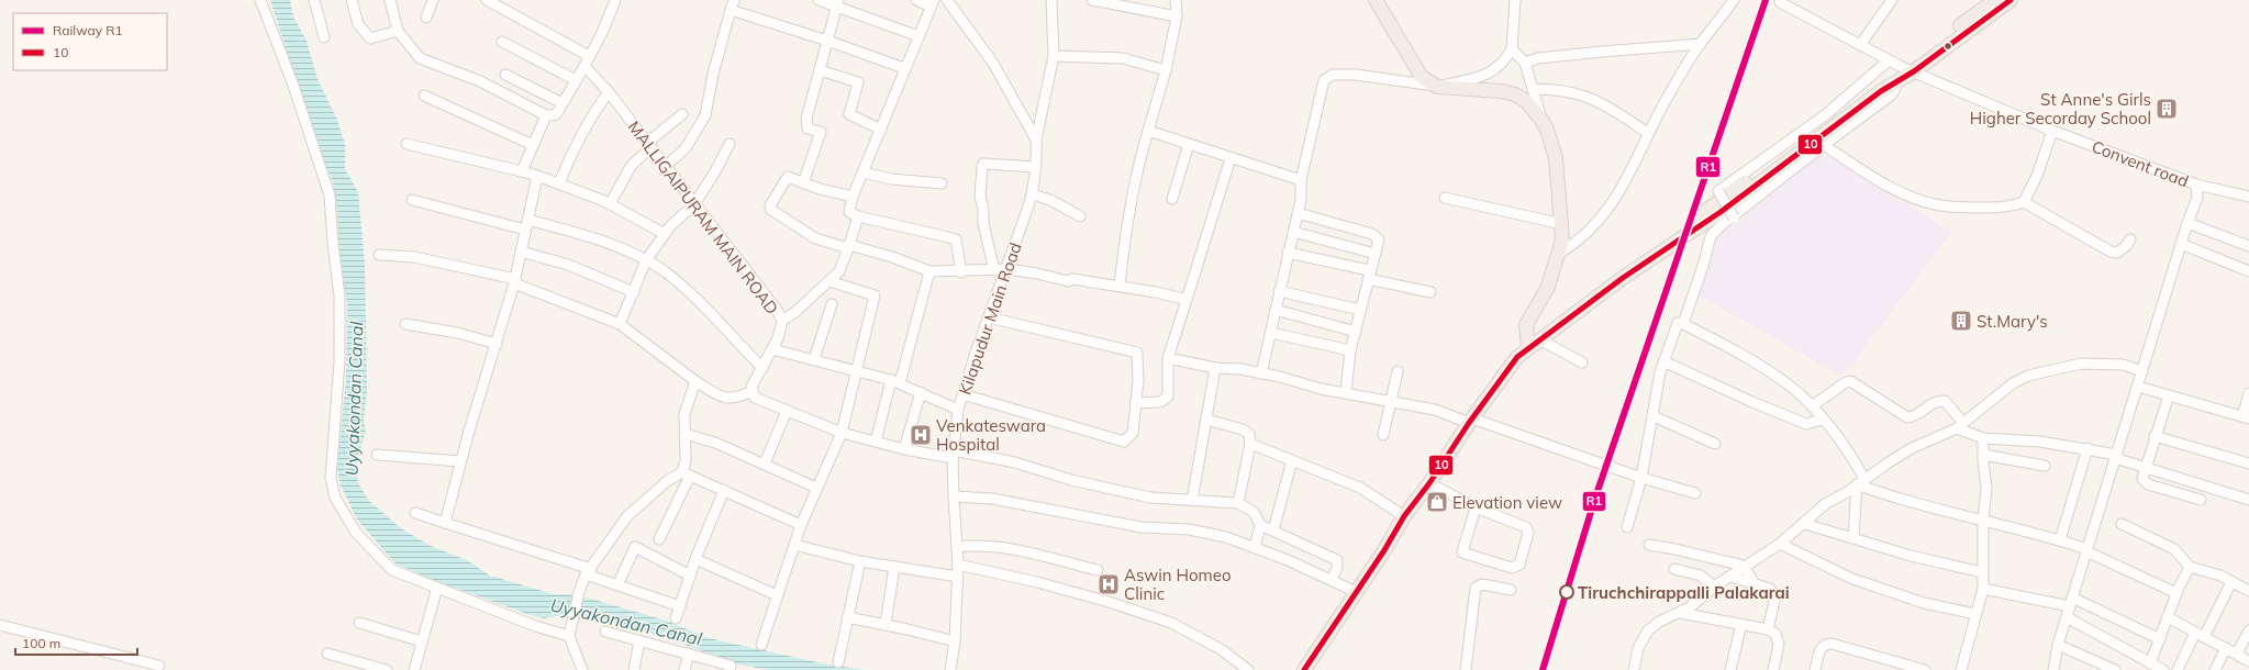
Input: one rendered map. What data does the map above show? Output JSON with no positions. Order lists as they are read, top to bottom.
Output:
{
  "streets": {
    "street": ["Convent road", "MALLIGAIPURAM MAIN ROAD", "Kilapudur Main Road"]
  },
  "water": ["Uyyakondan Canal"],
  "places": {
    "building": ["St Anne's Girls Higher Secorday School", "St.Mary's"],
    "hospital": ["Venkateswara Hospital", "Aswin Homeo Clinic"],
    "shop": ["Elevation view"],
    "other": ["Tiruchchirappalli Palakarai"]
  },
  "lines": ["rail line R1", "transit line 10"],
  "legend": ["Railway R1", "10"],
  "scale_bar": "100 m"
}
